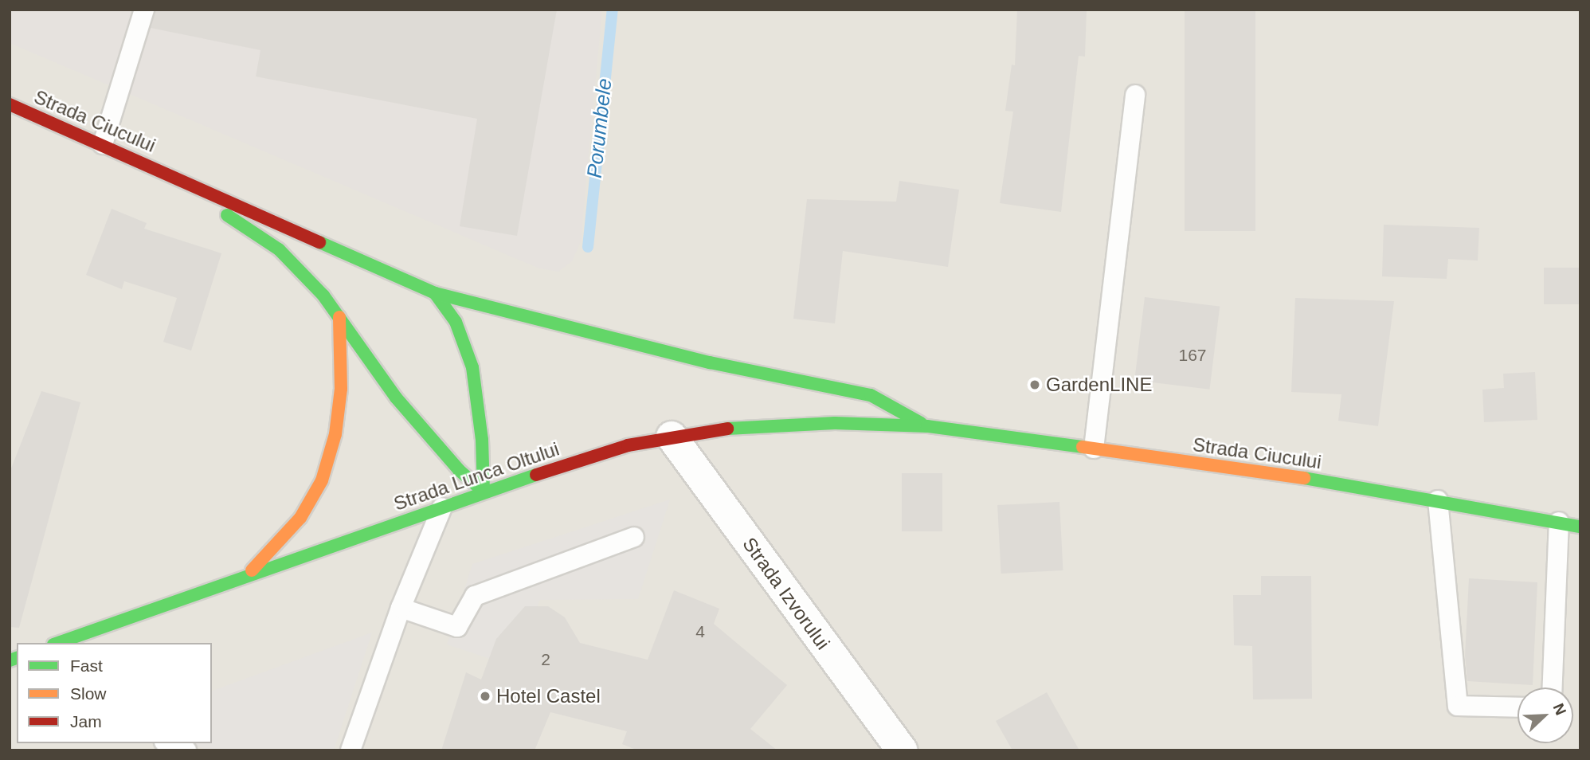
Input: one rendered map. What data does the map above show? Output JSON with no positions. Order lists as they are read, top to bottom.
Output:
{
  "streets": {
    "main road": ["Strada Ciucului", "Strada Lunca Oltului"],
    "street": ["Strada Izvorului"]
  },
  "crossings": [
    ["Strada Ciucului", "Strada Lunca Oltului"],
    ["Strada Lunca Oltului", "Strada Izvorului"]
  ],
  "water": ["Porumbele"],
  "places": ["GardenLINE", "Hotel Castel"],
  "house_numbers": ["167", "4", "2"],
  "legend": ["Fast", "Slow", "Jam"],
  "north": "top right"
}
